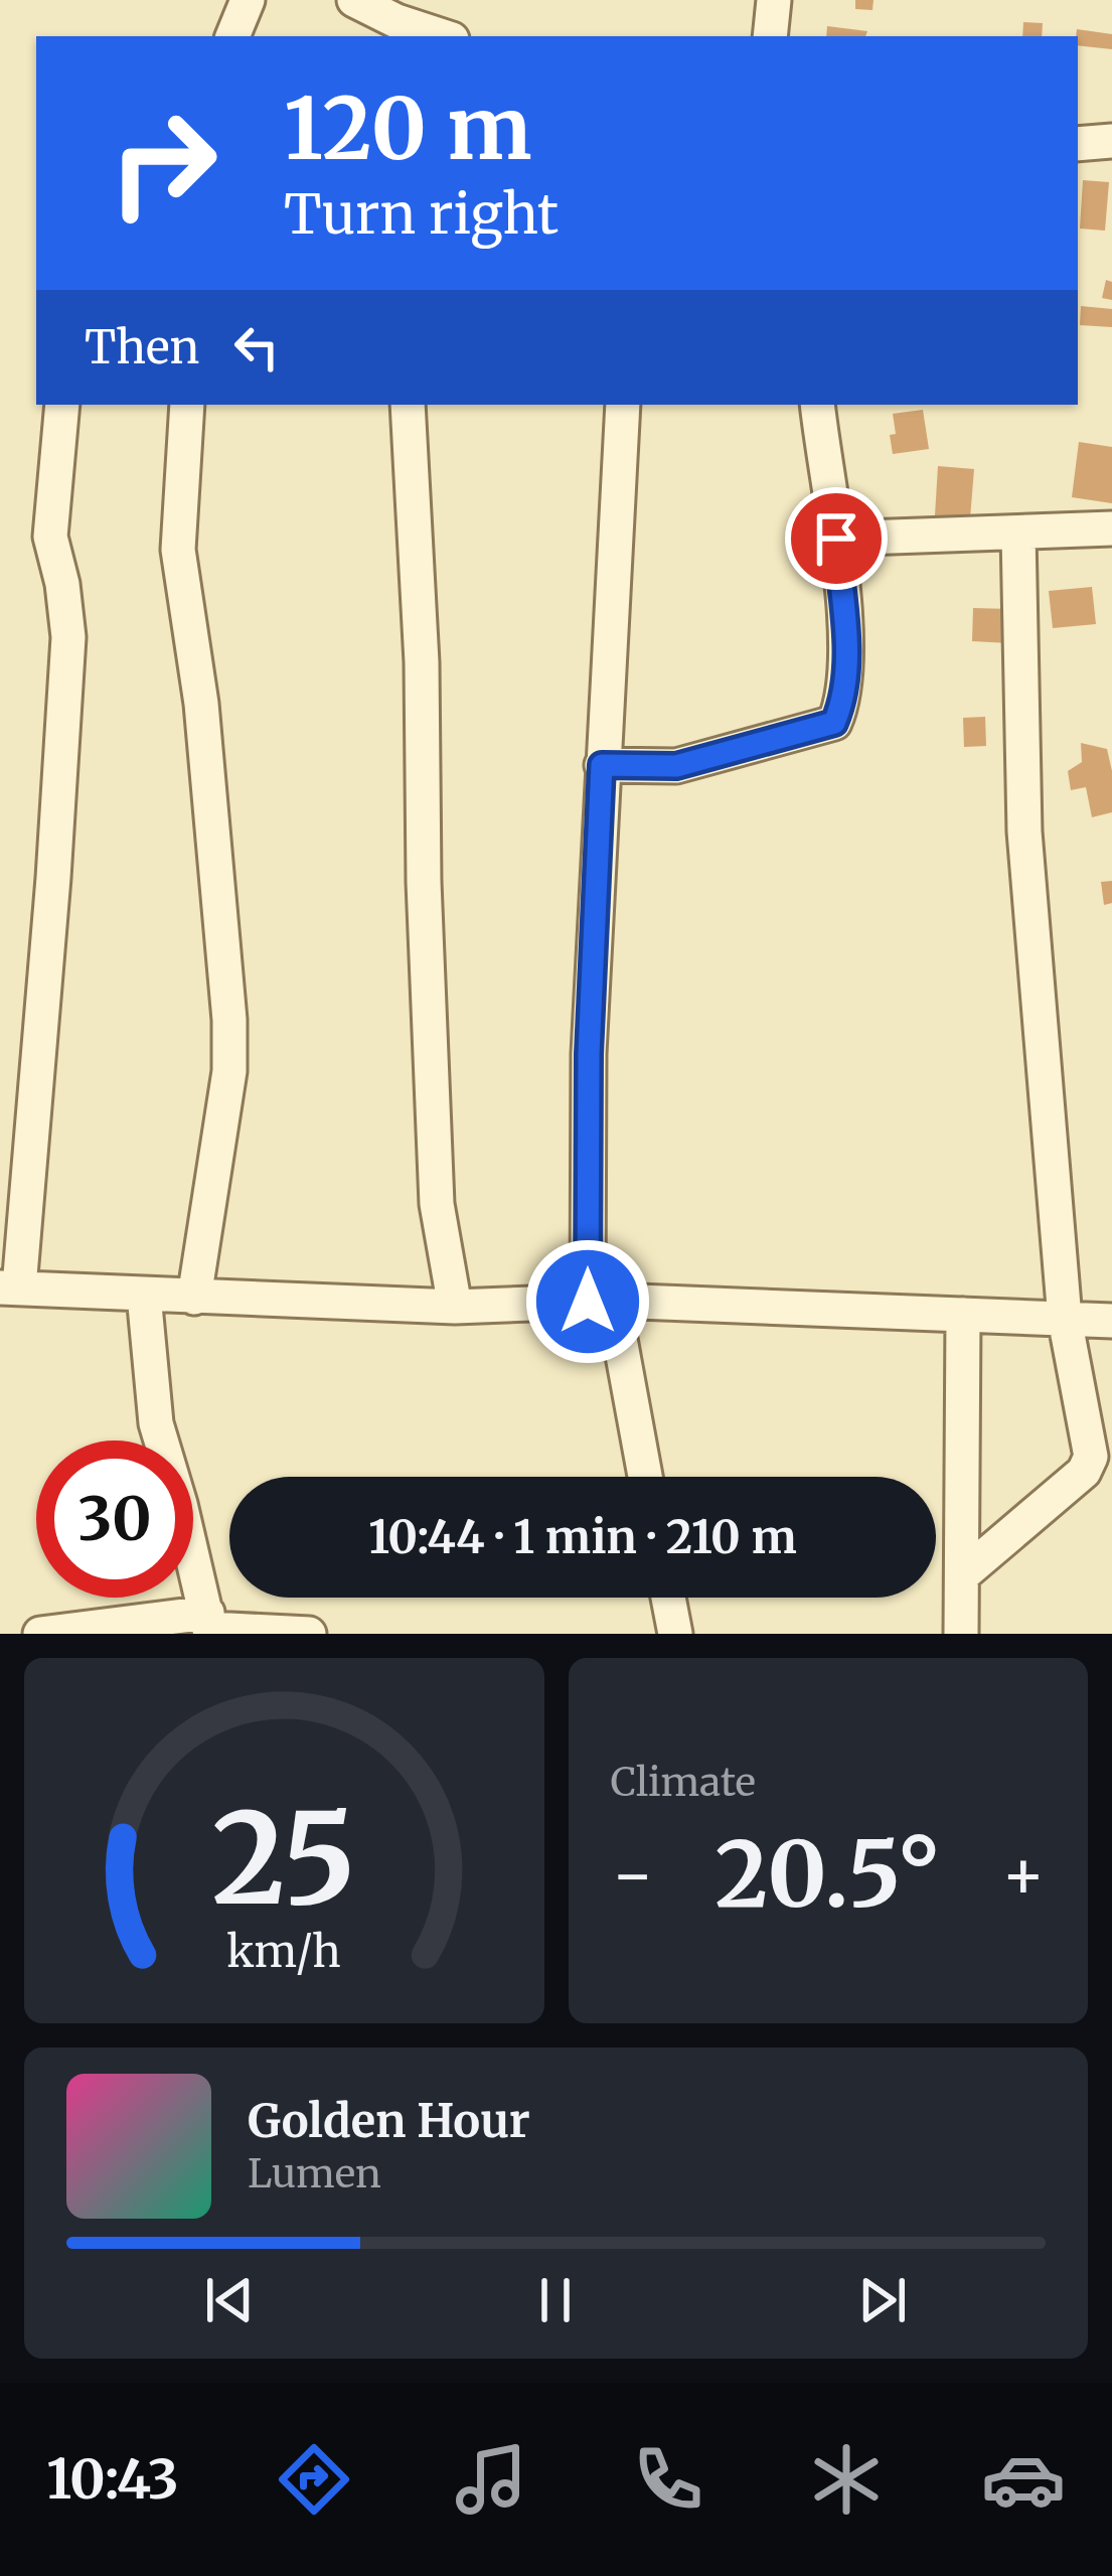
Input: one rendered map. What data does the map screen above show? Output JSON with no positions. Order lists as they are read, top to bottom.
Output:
{
  "page": {
    "turn": ["120 m", "Turn right"],
    "then": "Then",
    "limit": "30",
    "trip": "10:44 · 1 min · 210 m",
    "tile": "Climate",
    "heat": ["−", "20.5°", "+"],
    "song": ["Golden Hour", "Lumen"],
    "tabs": "10:43",
    "gauge": ["25", "km/h"]
  }
}
